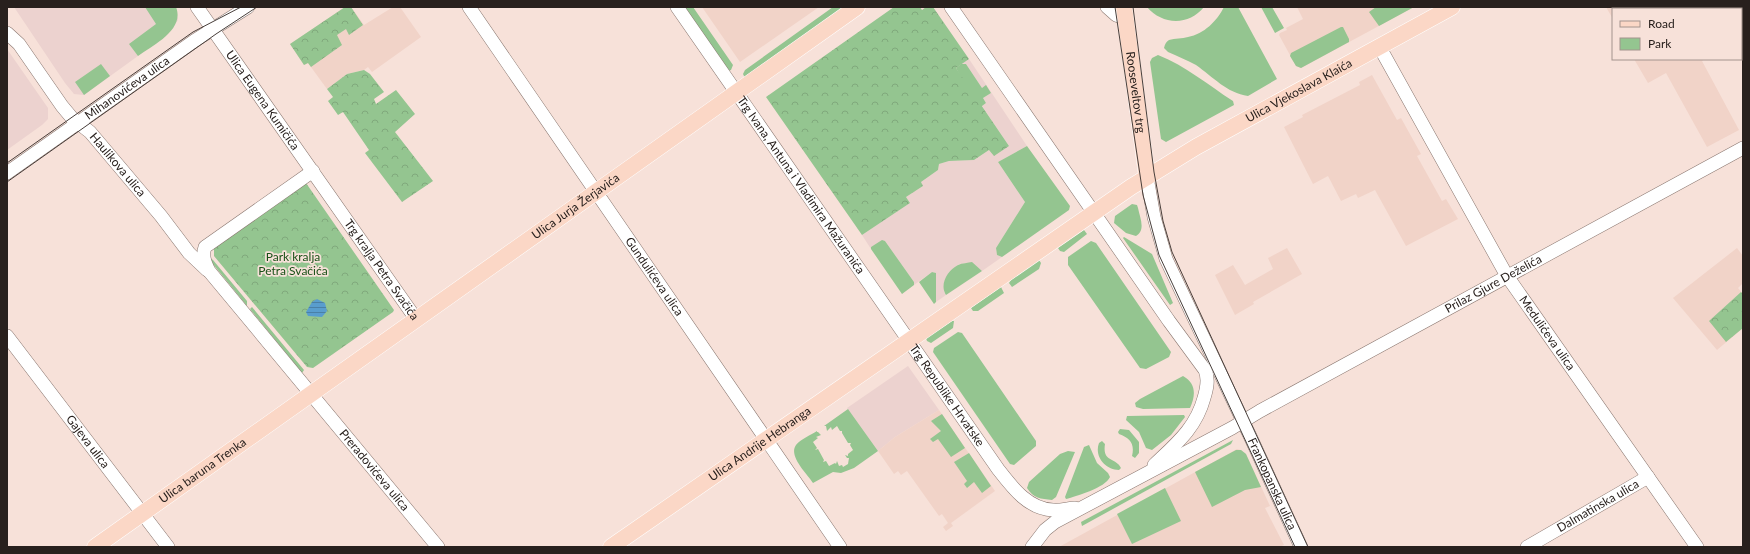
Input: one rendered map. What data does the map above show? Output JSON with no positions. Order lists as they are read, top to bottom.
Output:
{
  "streets": {
    "main road": [
      "Ulica Vjekoslava Klaića",
      "Rooseveltov trg",
      "Trg Ivana, Antuna i Vladimira Mažuranića",
      "Ulica Jurja Žerjavića",
      "Trg kralja Petra Svačića",
      "Trg Republike Hrvatske",
      "Ulica Andrije Hebranga",
      "Ulica baruna Trenka"
    ],
    "street": [
      "Mihanovićeva ulica",
      "Ulica Eugena Kumičića",
      "Haulikova ulica",
      "Gundulićeva ulica",
      "Prilaz Gjure Deželića",
      "Medulićeva ulica",
      "Gajeva ulica",
      "Preradovićeva ulica",
      "Frankopanska ulica",
      "Dalmatinska ulica"
    ]
  },
  "crossings": [
    ["Mihanovićeva ulica", "Ulica Eugena Kumičića"],
    ["Mihanovićeva ulica", "Haulikova ulica"],
    ["Ulica Vjekoslava Klaića", "Rooseveltov trg"],
    ["Ulica Vjekoslava Klaića", "Medulićeva ulica"],
    ["Ulica Vjekoslava Klaića", "Trg Republike Hrvatske"],
    ["Rooseveltov trg", "Trg Republike Hrvatske"],
    ["Ulica Eugena Kumičića", "Trg kralja Petra Svačića"],
    ["Trg Ivana, Antuna i Vladimira Mažuranića", "Ulica Jurja Žerjavića"],
    ["Trg Ivana, Antuna i Vladimira Mažuranića", "Trg Republike Hrvatske"],
    ["Trg Ivana, Antuna i Vladimira Mažuranića", "Ulica Andrije Hebranga"],
    ["Ulica Jurja Žerjavića", "Trg kralja Petra Svačića"],
    ["Ulica Jurja Žerjavića", "Gundulićeva ulica"],
    ["Trg kralja Petra Svačića", "Ulica baruna Trenka"],
    ["Trg kralja Petra Svačića", "Preradovićeva ulica"],
    ["Gundulićeva ulica", "Ulica Andrije Hebranga"],
    ["Prilaz Gjure Deželića", "Medulićeva ulica"],
    ["Prilaz Gjure Deželića", "Trg Republike Hrvatske"],
    ["Prilaz Gjure Deželića", "Frankopanska ulica"],
    ["Medulićeva ulica", "Dalmatinska ulica"],
    ["Trg Republike Hrvatske", "Ulica Andrije Hebranga"],
    ["Trg Republike Hrvatske", "Frankopanska ulica"],
    ["Gajeva ulica", "Ulica baruna Trenka"],
    ["Ulica baruna Trenka", "Preradovićeva ulica"]
  ],
  "parks": ["Park kralja Petra Svačića"],
  "legend": ["Road", "Park"]
}
